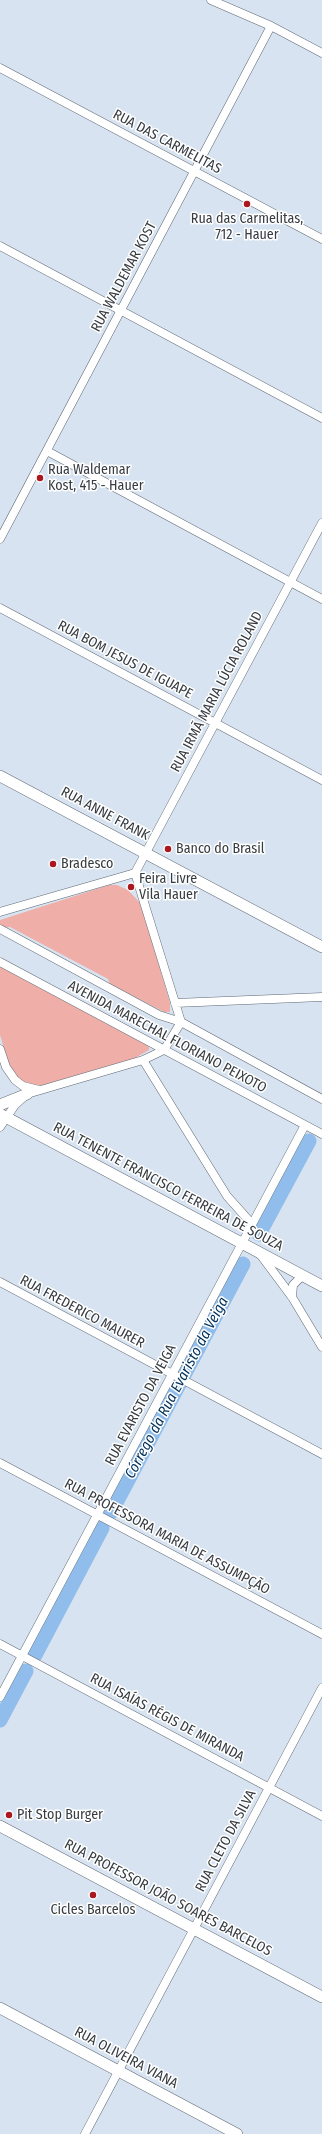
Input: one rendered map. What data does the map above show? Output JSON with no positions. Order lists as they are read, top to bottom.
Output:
{
  "streets": {
    "main road": [
      "RUA ANNE FRANK",
      "RUA TENENTE FRANCISCO FERREIRA DE SOUZA",
      "RUA PROFESSOR JOÃO SOARES BARCELOS",
      "RUA OLIVEIRA VIANA"
    ],
    "street": [
      "RUA DAS CARMELITAS",
      "RUA WALDEMAR KOST",
      "RUA BOM JESUS DE IGUAPE",
      "RUA IRMÃ MARIA LÚCIA ROLAND",
      "AVENIDA MARECHAL FLORIANO PEIXOTO",
      "RUA FREDERICO MAURER",
      "RUA EVARISTO DA VEIGA",
      "RUA PROFESSORA MARIA DE ASSUMPÇÃO",
      "RUA ISAÍAS RÉGIS DE MIRANDA",
      "RUA CLETO DA SILVA"
    ]
  },
  "crossings": [
    ["RUA DAS CARMELITAS", "RUA WALDEMAR KOST"],
    ["RUA BOM JESUS DE IGUAPE", "RUA IRMÃ MARIA LÚCIA ROLAND"],
    ["RUA IRMÃ MARIA LÚCIA ROLAND", "RUA ANNE FRANK"],
    ["AVENIDA MARECHAL FLORIANO PEIXOTO", "RUA EVARISTO DA VEIGA"],
    ["RUA TENENTE FRANCISCO FERREIRA DE SOUZA", "RUA EVARISTO DA VEIGA"],
    ["RUA FREDERICO MAURER", "RUA EVARISTO DA VEIGA"],
    ["RUA EVARISTO DA VEIGA", "RUA PROFESSORA MARIA DE ASSUMPÇÃO"],
    ["RUA EVARISTO DA VEIGA", "RUA ISAÍAS RÉGIS DE MIRANDA"],
    ["RUA ISAÍAS RÉGIS DE MIRANDA", "RUA CLETO DA SILVA"],
    ["RUA CLETO DA SILVA", "RUA PROFESSOR JOÃO SOARES BARCELOS"],
    ["RUA CLETO DA SILVA", "RUA OLIVEIRA VIANA"]
  ],
  "water": ["Córrego da Rua Evaristo da Veiga"],
  "places": [
    "Rua das Carmelitas, 712 - Hauer",
    "Rua Waldemar Kost, 415 - Hauer",
    "Banco do Brasil",
    "Bradesco",
    "Feira Livre Vila Hauer",
    "Pit Stop Burger",
    "Cicles Barcelos"
  ]
}
